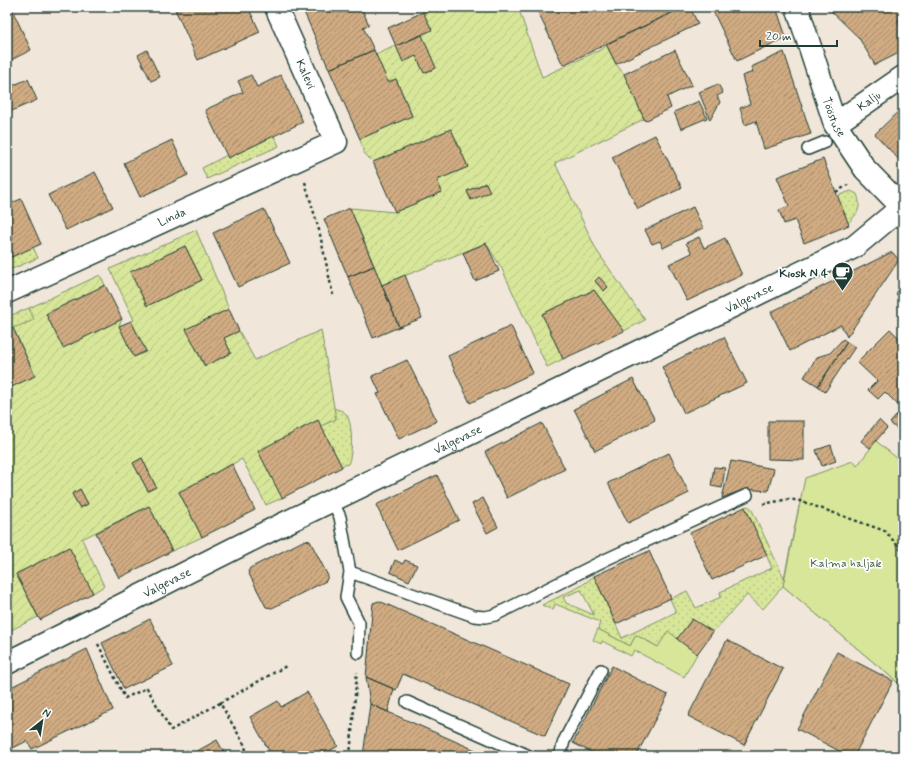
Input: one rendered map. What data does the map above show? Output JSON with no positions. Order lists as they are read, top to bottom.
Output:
{
  "streets": {
    "street": [
      "Kalevi",
      "Kalju",
      "Tööstuse",
      "Linda",
      "Valgevase"
    ]
  },
  "crossings": [
    ["Kalevi", "Linda"],
    ["Kalju", "Tööstuse"],
    ["Tööstuse", "Valgevase"]
  ],
  "parks": ["Kalma haljak"],
  "places": {
    "cafe": ["Kiosk N 4"]
  },
  "scale_bar": "20 m",
  "north": "top right"
}
